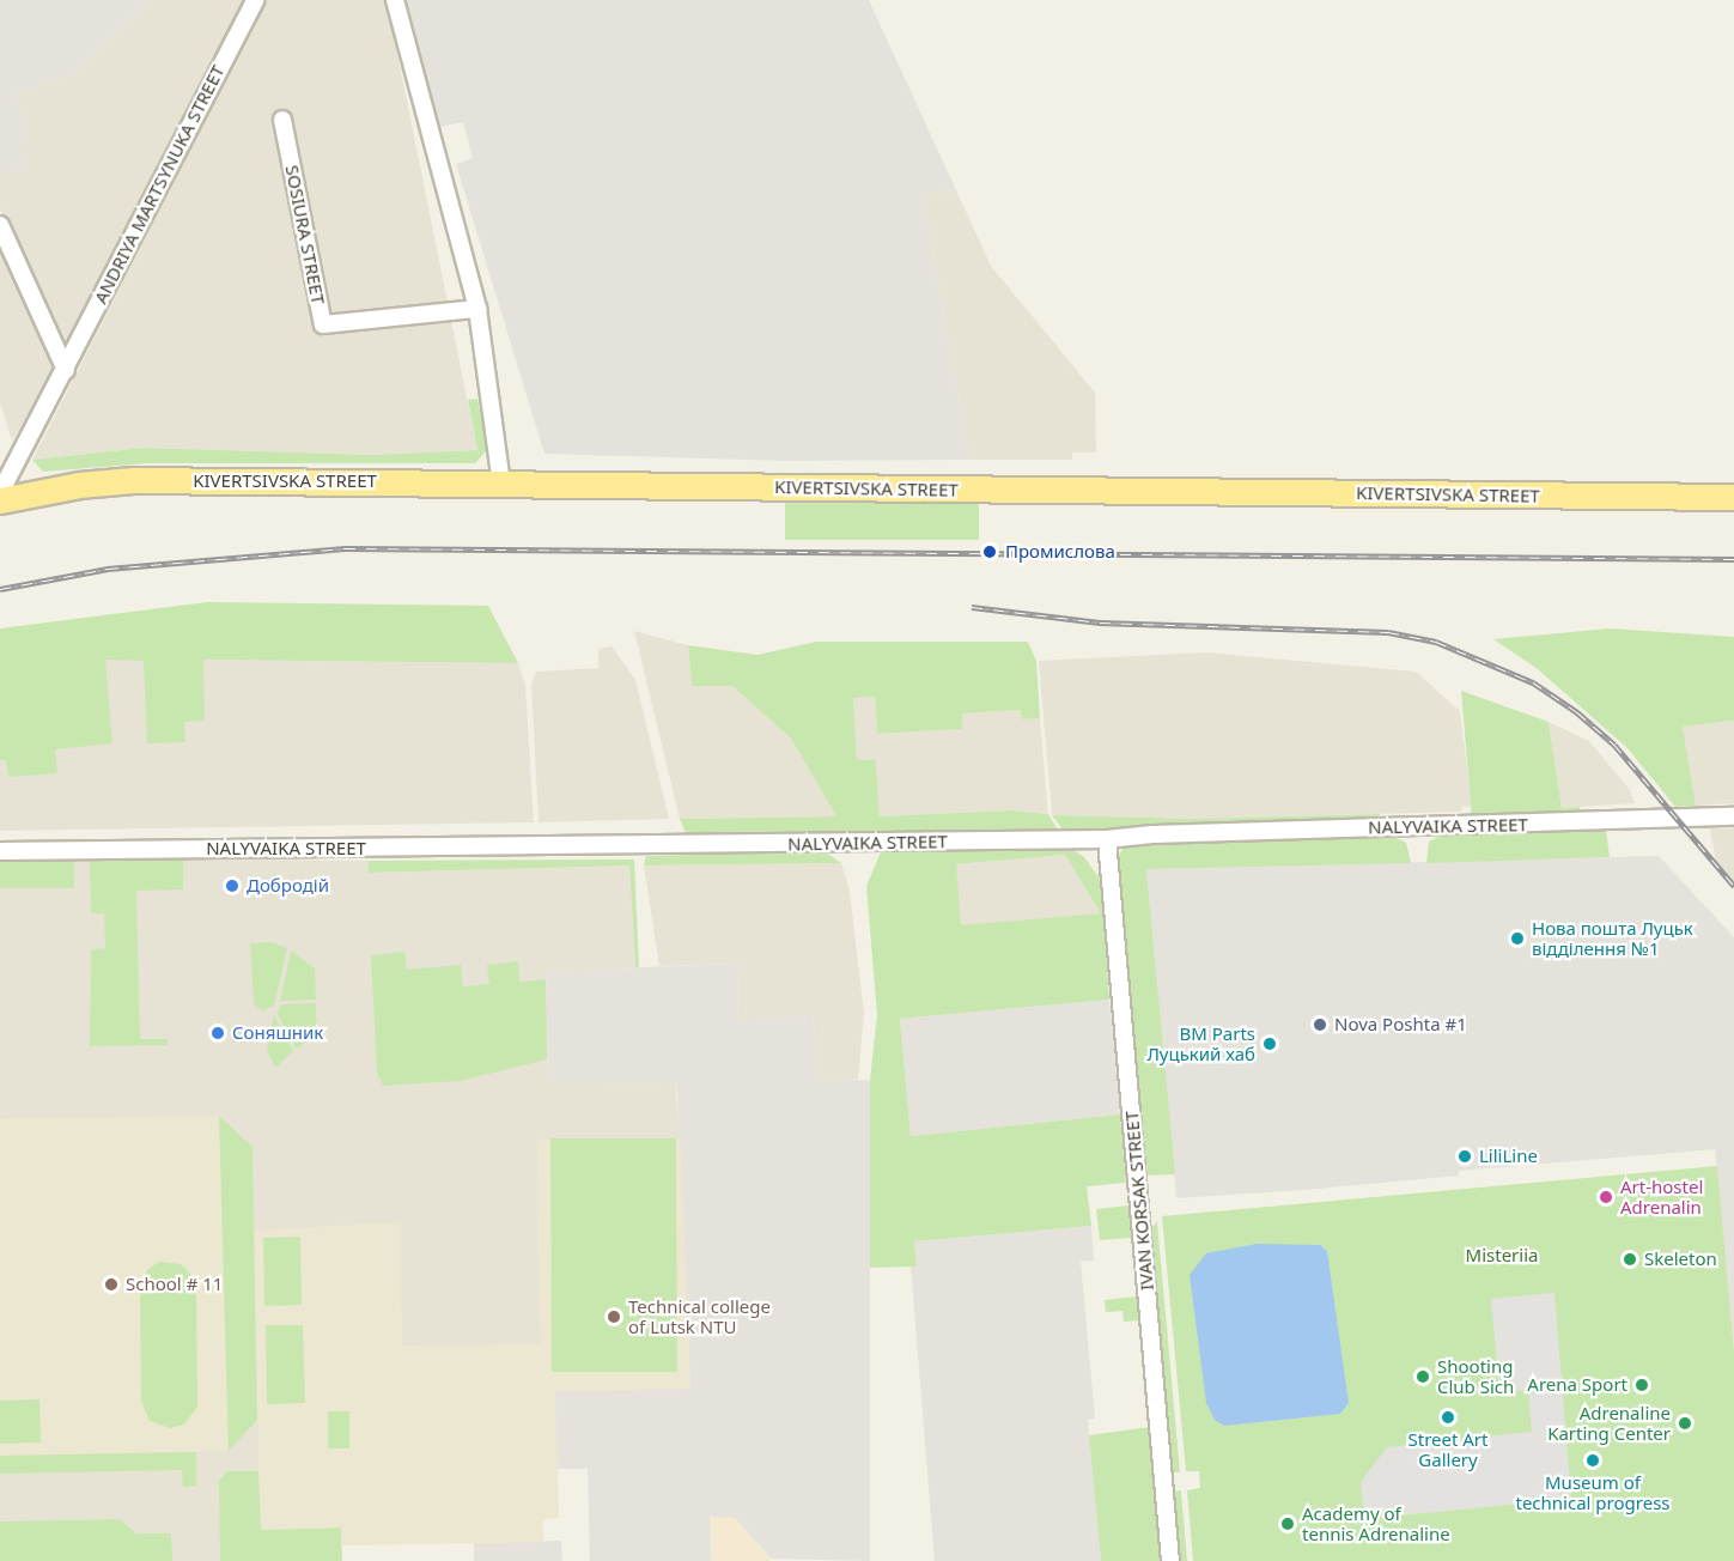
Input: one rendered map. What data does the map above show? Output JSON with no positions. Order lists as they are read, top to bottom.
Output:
{
  "streets": {
    "main road": ["KIVERTSIVSKA STREET"],
    "street": [
      "ANDRIYA MARTSYNUKA STREET",
      "SOSIURA STREET",
      "NALYVAIKA STREET",
      "IVAN KORSAK STREET"
    ]
  },
  "crossings": [
    ["ANDRIYA MARTSYNUKA STREET", "KIVERTSIVSKA STREET"],
    ["NALYVAIKA STREET", "IVAN KORSAK STREET"]
  ],
  "parks": ["Misteriia"],
  "places": [
    "Промислова",
    "Добродій",
    "Нова пошта Луцьк відділення №1",
    "Nova Poshta #1",
    "Соняшник",
    "BM Parts Луцький хаб",
    "LiliLine",
    "Art-hostel Adrenalin",
    "Skeleton",
    "School # 11",
    "Technical college of Lutsk NTU",
    "Shooting Club Sich",
    "Arena Sport",
    "Street Art Gallery",
    "Adrenaline Karting Center",
    "Museum of technical progress",
    "Academy of tennis Adrenaline"
  ]
}
